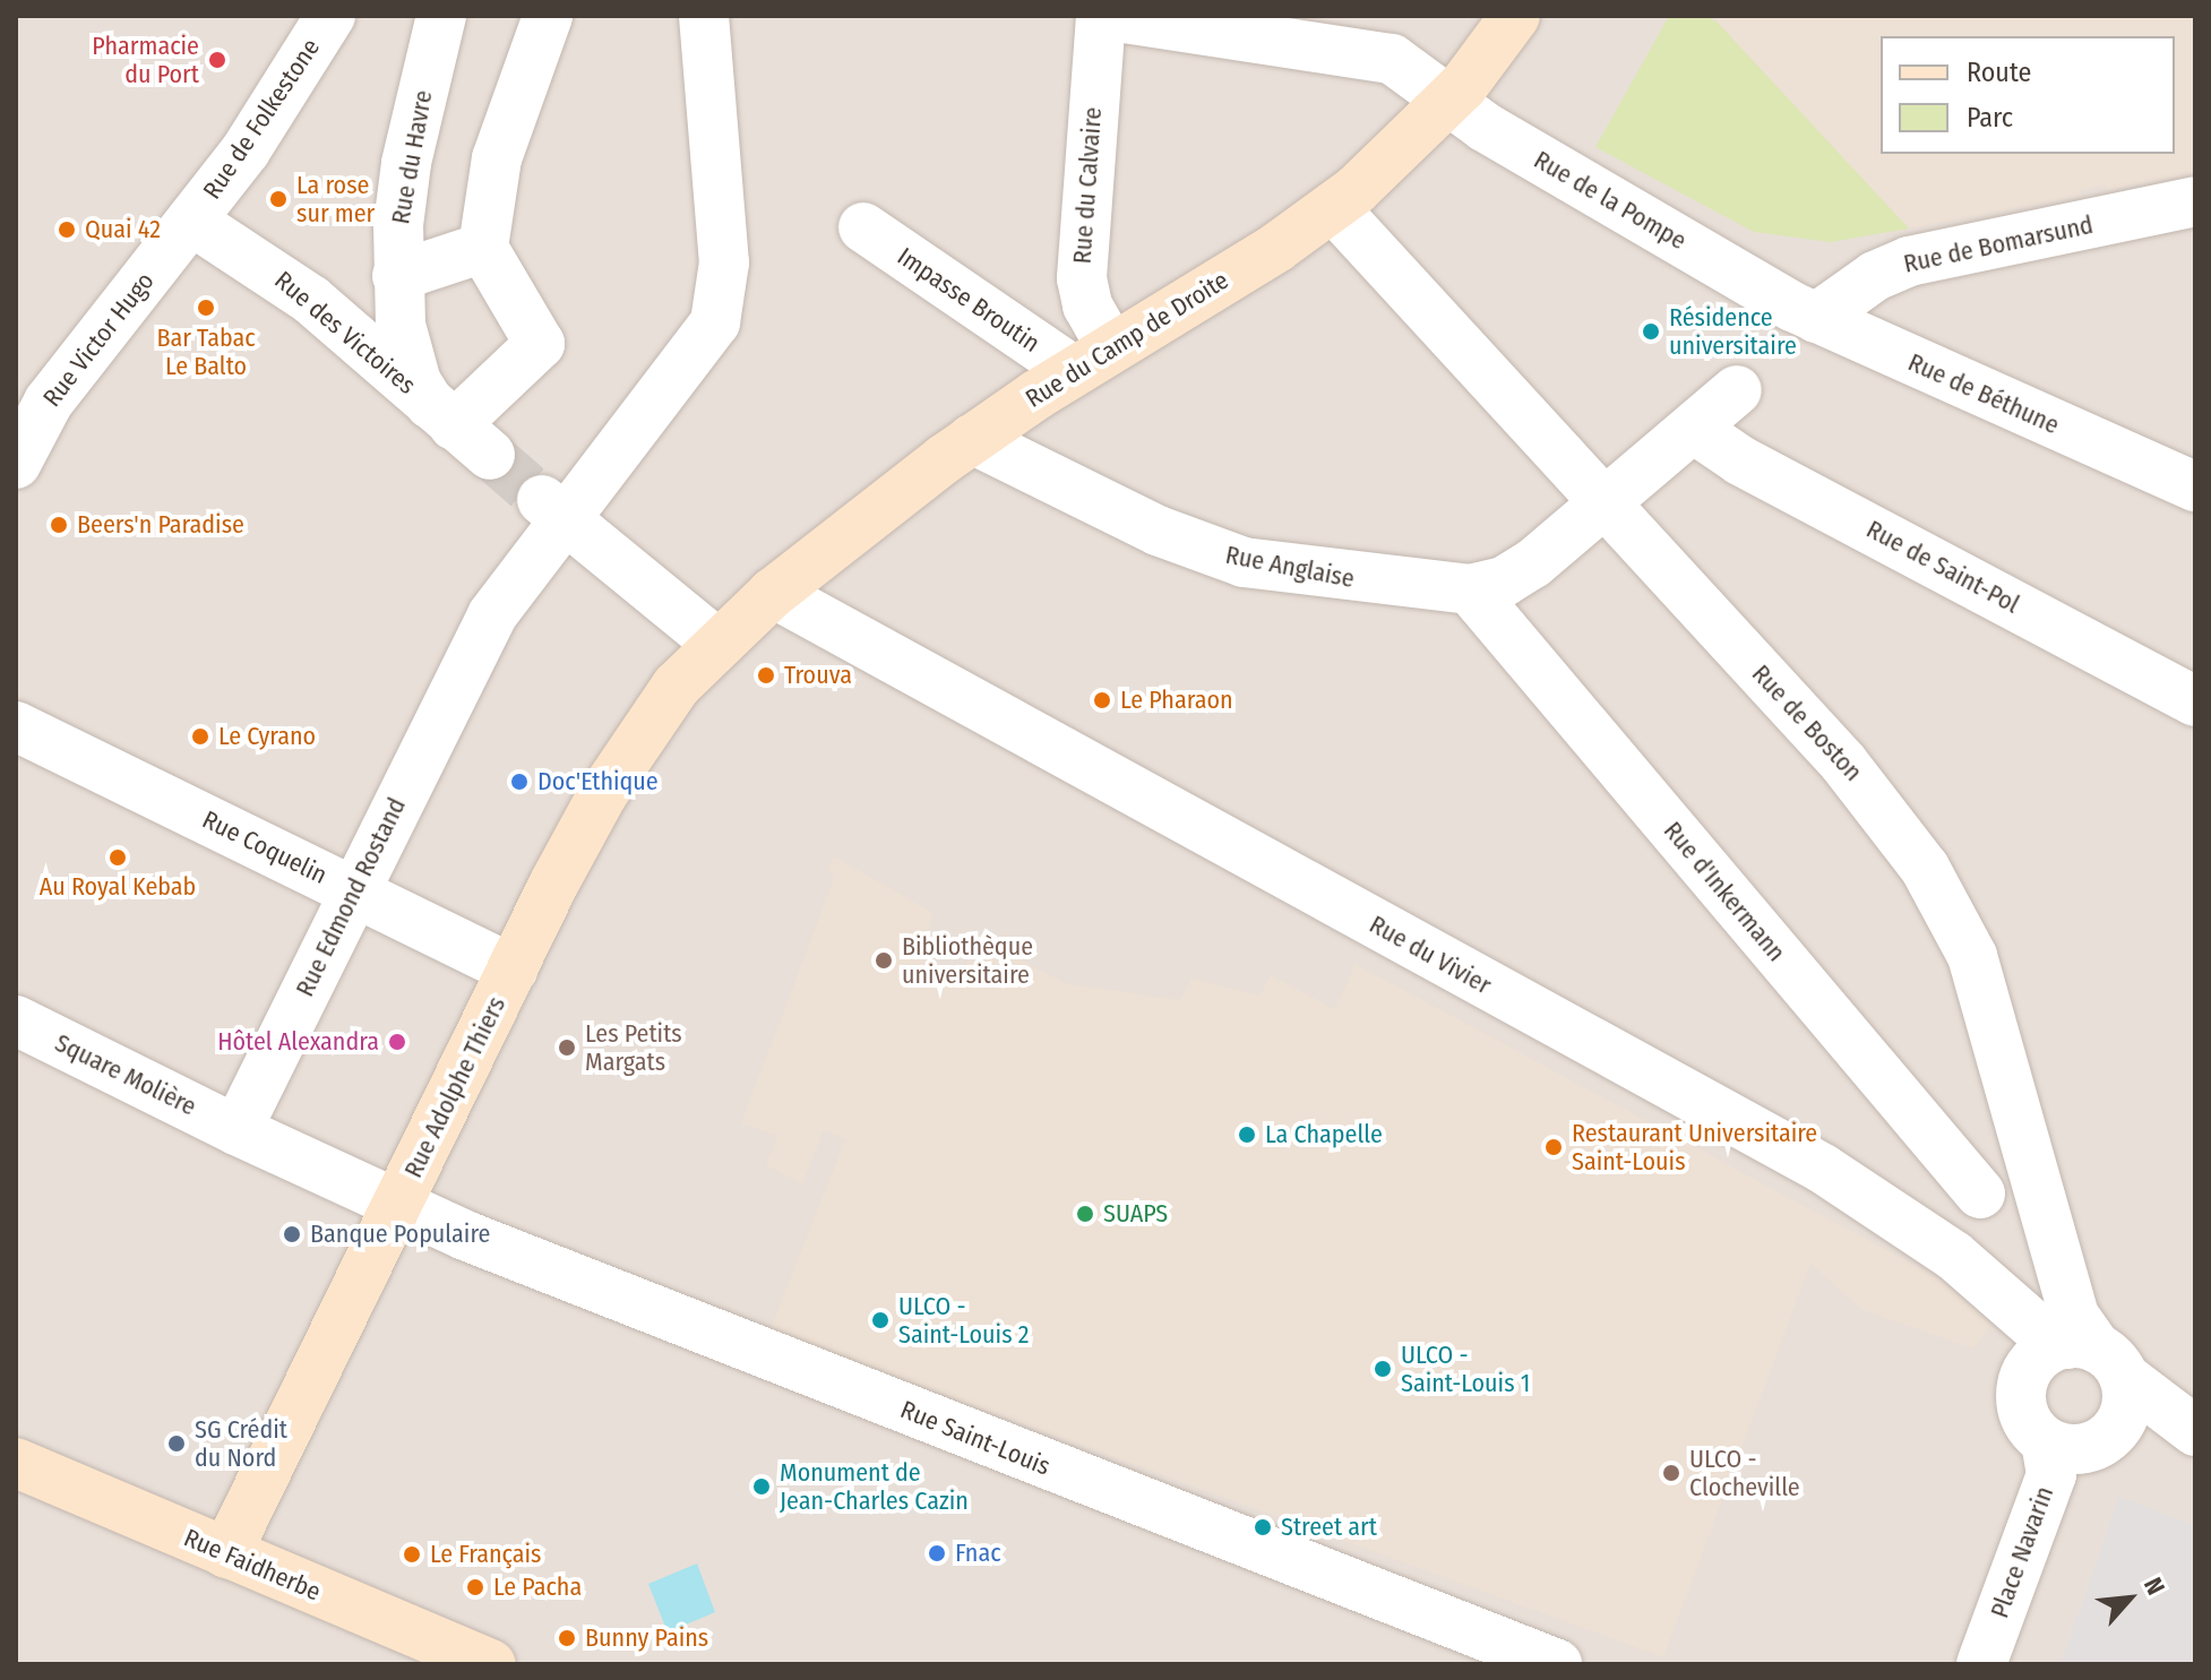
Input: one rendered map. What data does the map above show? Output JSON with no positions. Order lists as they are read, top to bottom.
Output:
{
  "streets": {
    "street": [
      "Rue de Folkestone",
      "Rue du Havre",
      "Rue du Calvaire",
      "Rue de la Pompe",
      "Rue de Bomarsund",
      "Impasse Broutin",
      "Rue des Victoires",
      "Rue Victor Hugo",
      "Rue du Camp de Droite",
      "Rue de Béthune",
      "Rue Anglaise",
      "Rue de Saint-Pol",
      "Rue de Boston",
      "Rue Coquelin",
      "Rue d'Inkermann",
      "Rue Edmond Rostand",
      "Rue du Vivier",
      "Square Molière",
      "Rue Adolphe Thiers",
      "Rue Saint-Louis",
      "Place Navarin",
      "Rue Faidherbe"
    ]
  },
  "crossings": [
    ["Rue de Folkestone", "Rue des Victoires"],
    ["Rue de Folkestone", "Rue Victor Hugo"],
    ["Rue du Havre", "Rue des Victoires"],
    ["Rue du Calvaire", "Impasse Broutin"],
    ["Rue du Calvaire", "Rue du Camp de Droite"],
    ["Rue de la Pompe", "Rue de Bomarsund"],
    ["Rue de la Pompe", "Rue du Camp de Droite"],
    ["Rue de la Pompe", "Rue de Béthune"],
    ["Rue de Bomarsund", "Rue de Béthune"],
    ["Impasse Broutin", "Rue du Camp de Droite"],
    ["Rue des Victoires", "Rue Victor Hugo"],
    ["Rue du Camp de Droite", "Rue Anglaise"],
    ["Rue du Camp de Droite", "Rue de Boston"],
    ["Rue du Camp de Droite", "Rue du Vivier"],
    ["Rue du Camp de Droite", "Rue Adolphe Thiers"],
    ["Rue Anglaise", "Rue de Saint-Pol"],
    ["Rue Anglaise", "Rue de Boston"],
    ["Rue Anglaise", "Rue d'Inkermann"],
    ["Rue de Boston", "Rue du Vivier"],
    ["Rue de Boston", "Place Navarin"],
    ["Rue Coquelin", "Rue Edmond Rostand"],
    ["Rue Coquelin", "Rue Adolphe Thiers"],
    ["Rue Edmond Rostand", "Square Molière"],
    ["Rue du Vivier", "Place Navarin"],
    ["Rue Adolphe Thiers", "Rue Saint-Louis"],
    ["Rue Adolphe Thiers", "Rue Faidherbe"]
  ],
  "places": [
    "Pharmacie du Port",
    "La rose sur mer",
    "Quai 42",
    "Bar Tabac Le Balto",
    "Résidence universitaire",
    "Beers'n Paradise",
    "Trouva",
    "Le Pharaon",
    "Le Cyrano",
    "Doc'Ethique",
    "Au Royal Kebab",
    "Bibliothèque universitaire",
    "Hôtel Alexandra",
    "Les Petits Margats",
    "La Chapelle",
    "Restaurant Universitaire Saint-Louis",
    "SUAPS",
    "Banque Populaire",
    "ULCO - Saint-Louis 2",
    "ULCO - Saint-Louis 1",
    "SG Crédit du Nord",
    "ULCO - Clocheville",
    "Monument de Jean-Charles Cazin",
    "Street art",
    "Fnac",
    "Le Français",
    "Le Pacha",
    "Bunny Pains"
  ],
  "legend": ["Route", "Parc"],
  "north": "top right"
}
